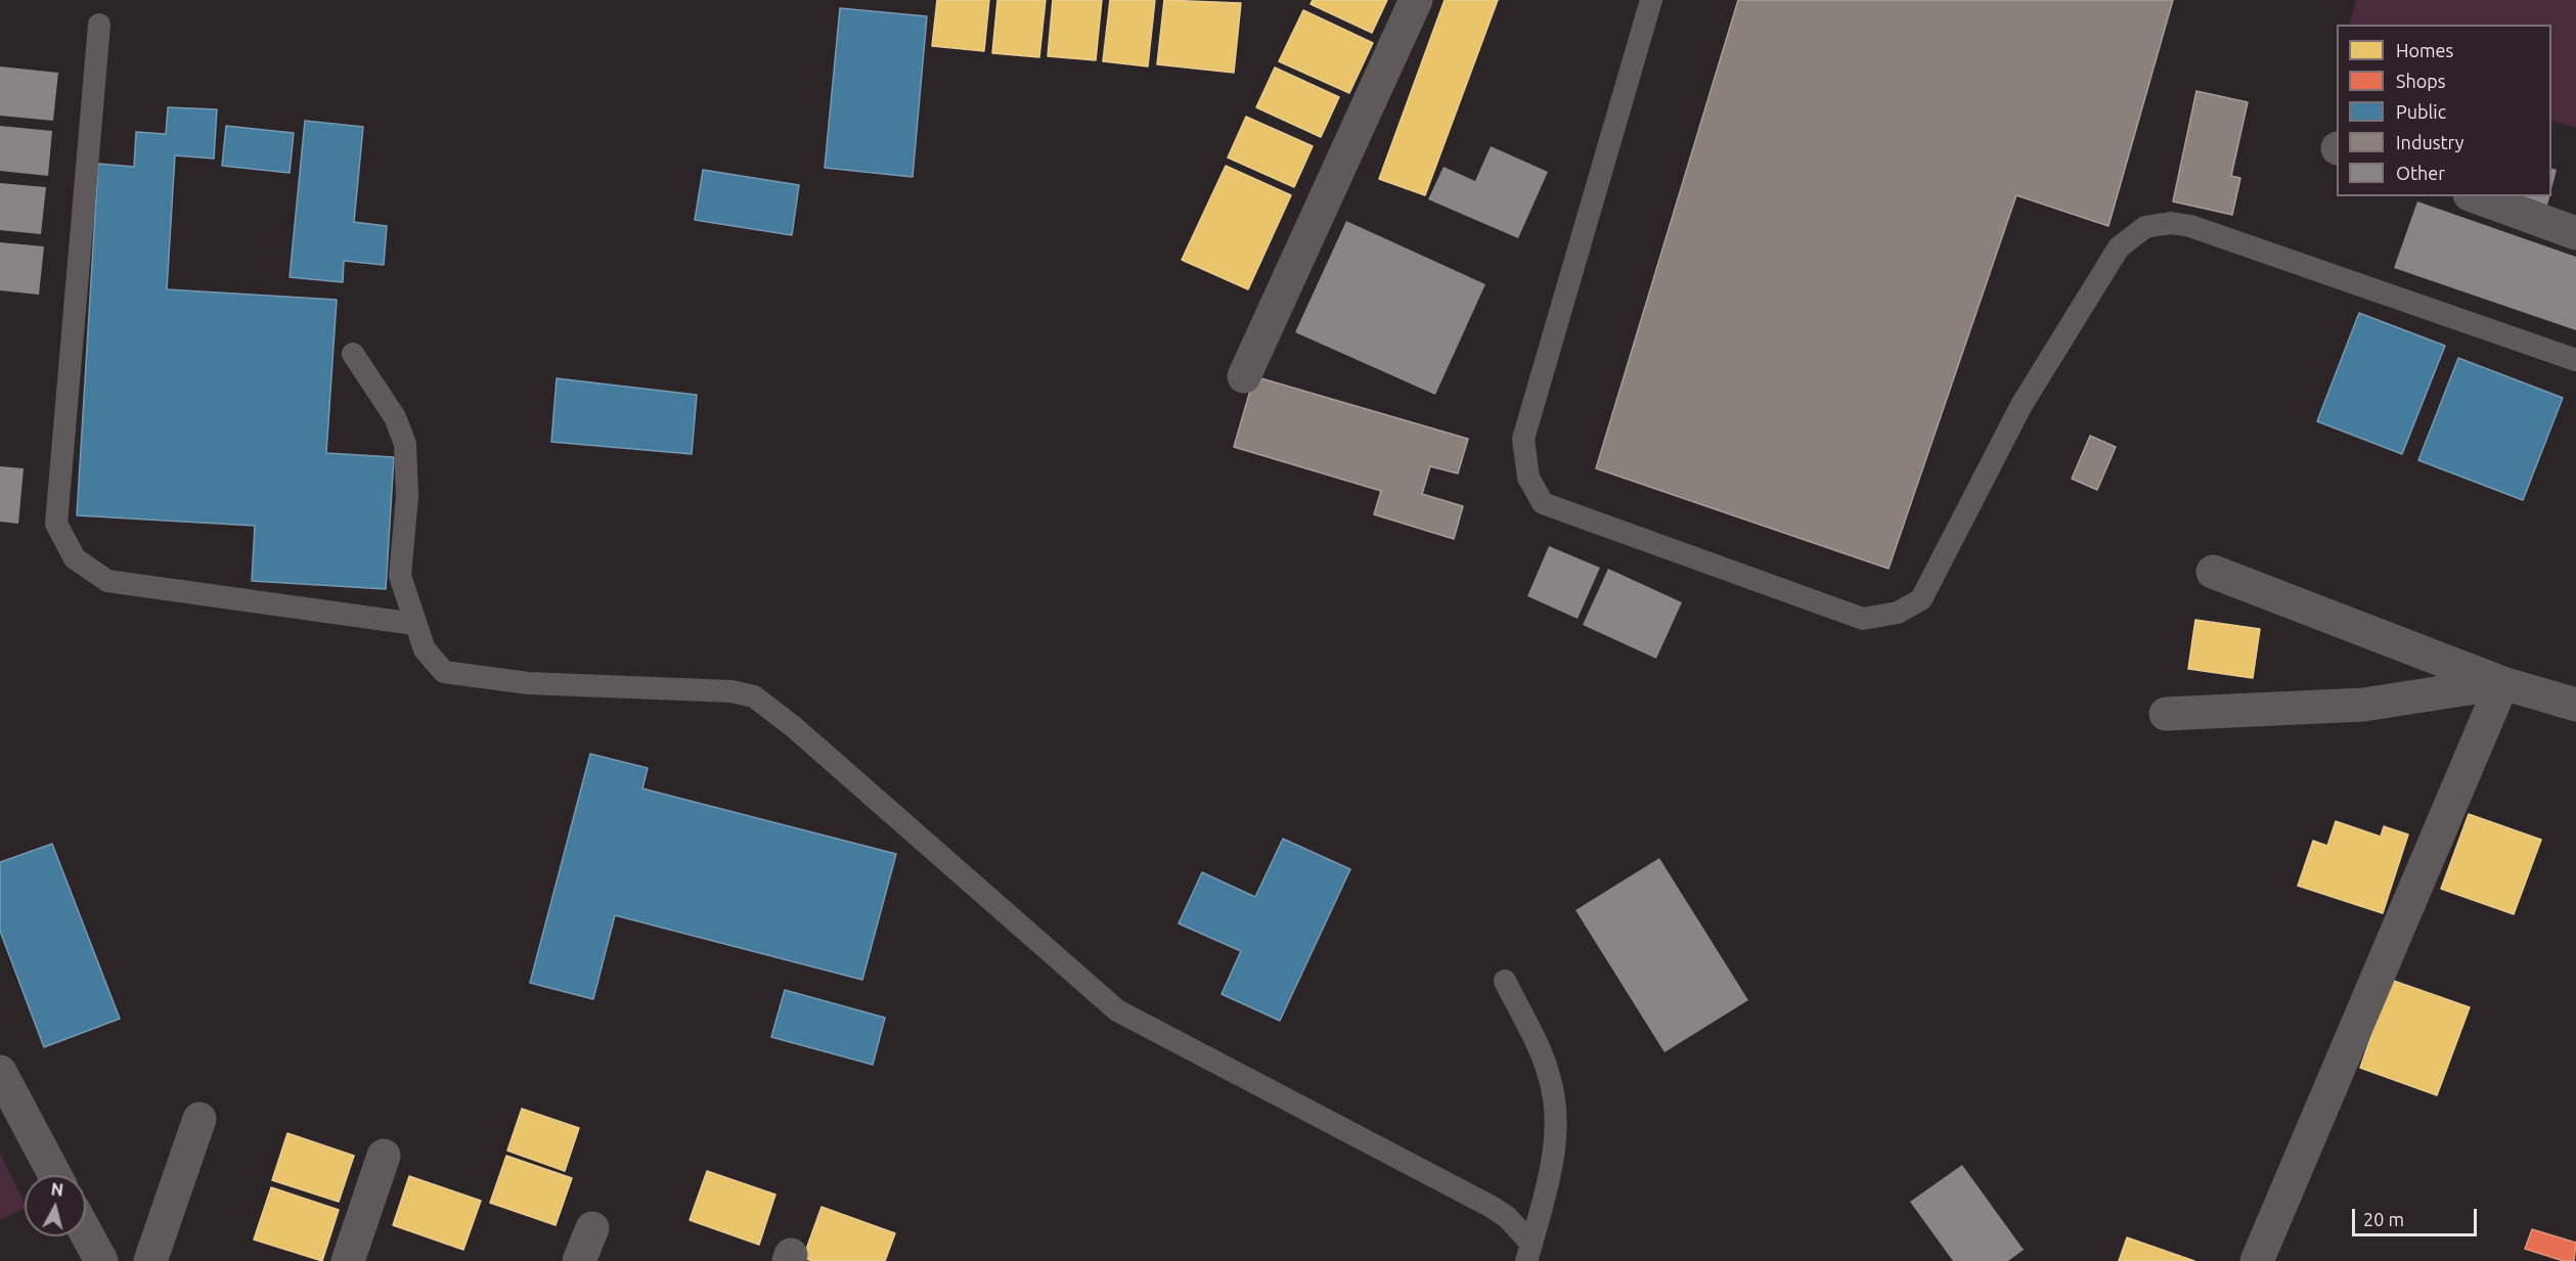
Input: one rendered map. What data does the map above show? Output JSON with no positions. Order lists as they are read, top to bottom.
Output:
{
  "legend": [
    "Homes",
    "Shops",
    "Public",
    "Industry",
    "Other"
  ],
  "scale_bar": "20 m",
  "north": "top"
}
